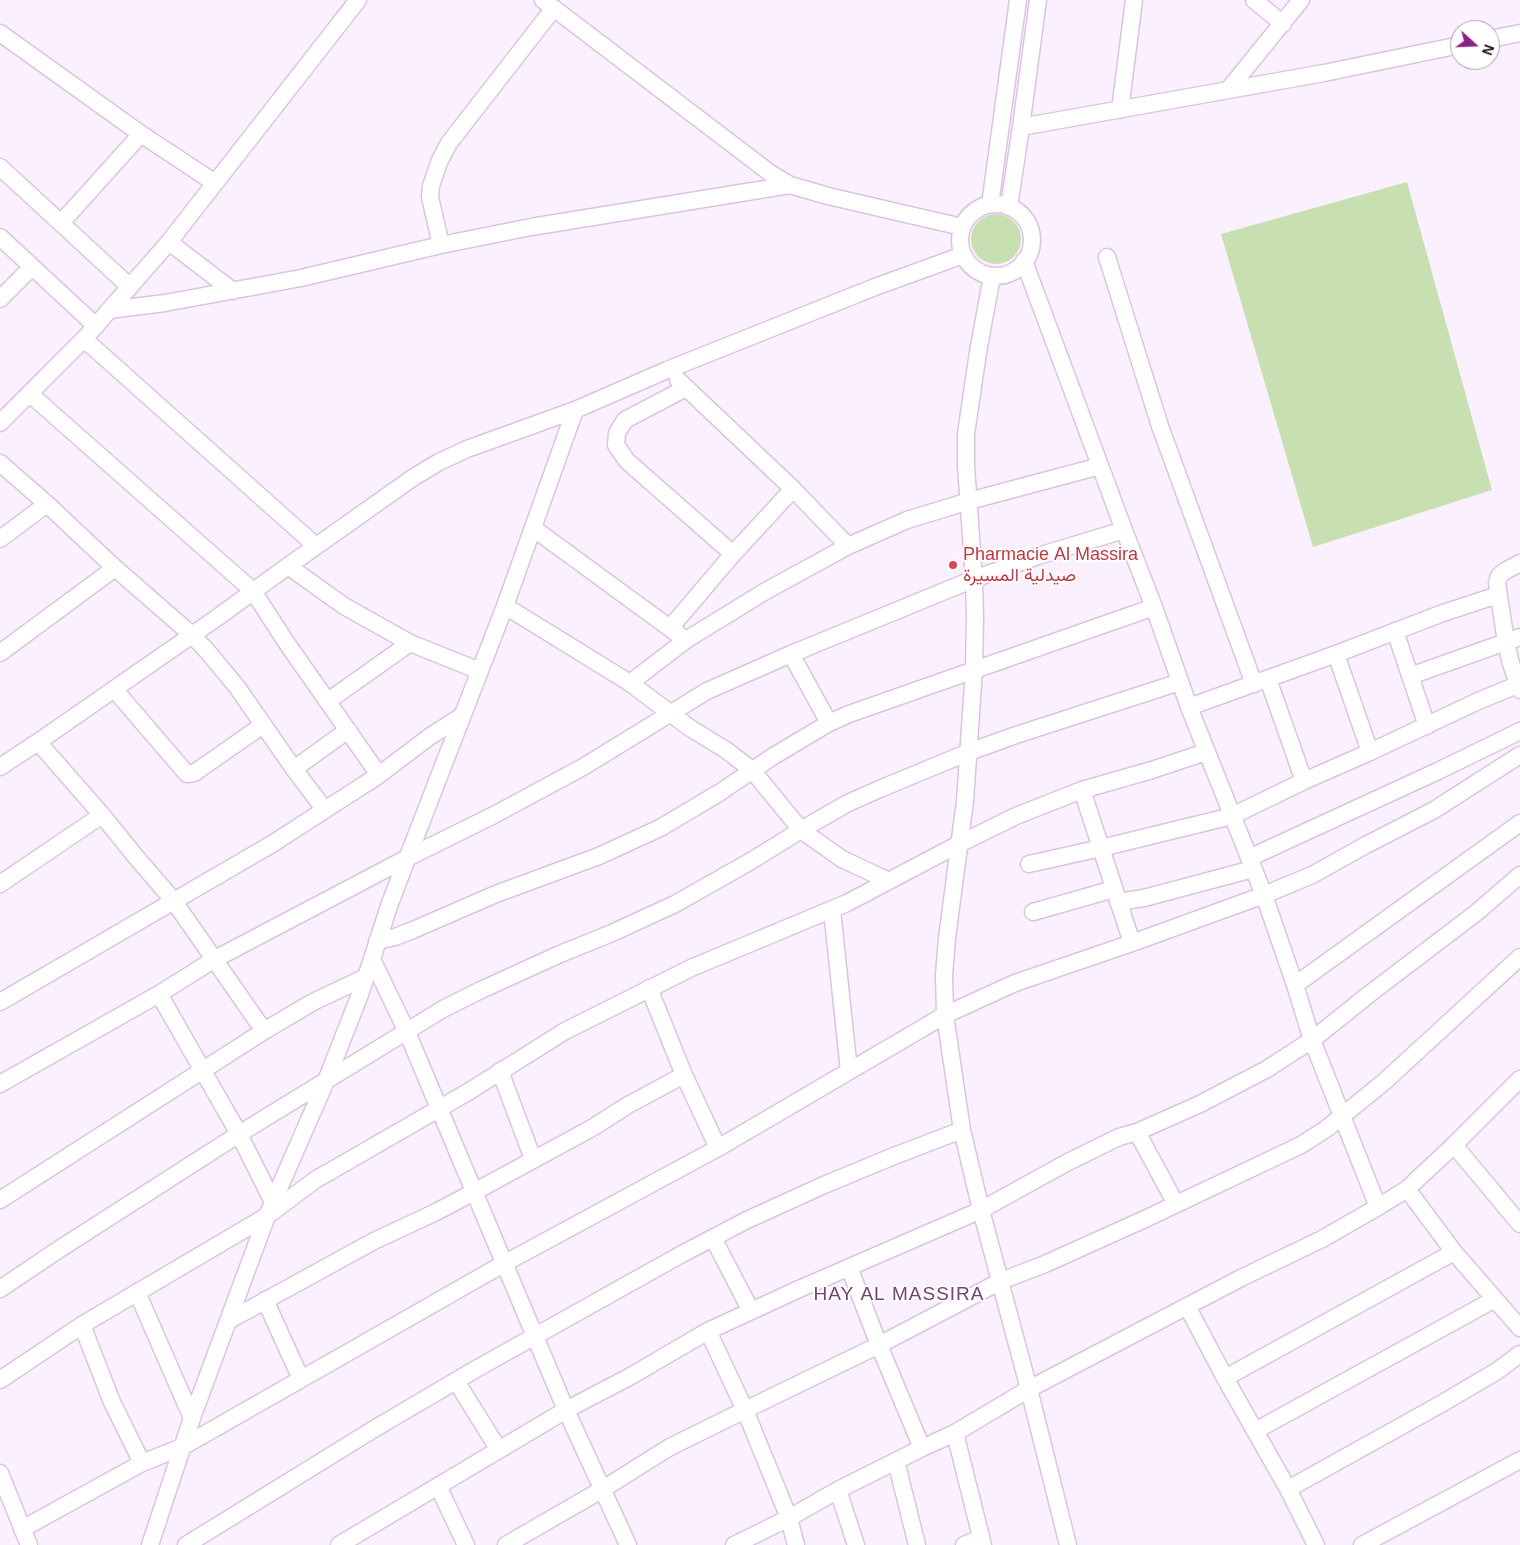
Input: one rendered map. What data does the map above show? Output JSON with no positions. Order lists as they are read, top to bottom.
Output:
{
  "districts": ["HAY AL MASSIRA"],
  "places": ["Pharmacie Al Massira صيدلية المسيرة"],
  "north": "right"
}
